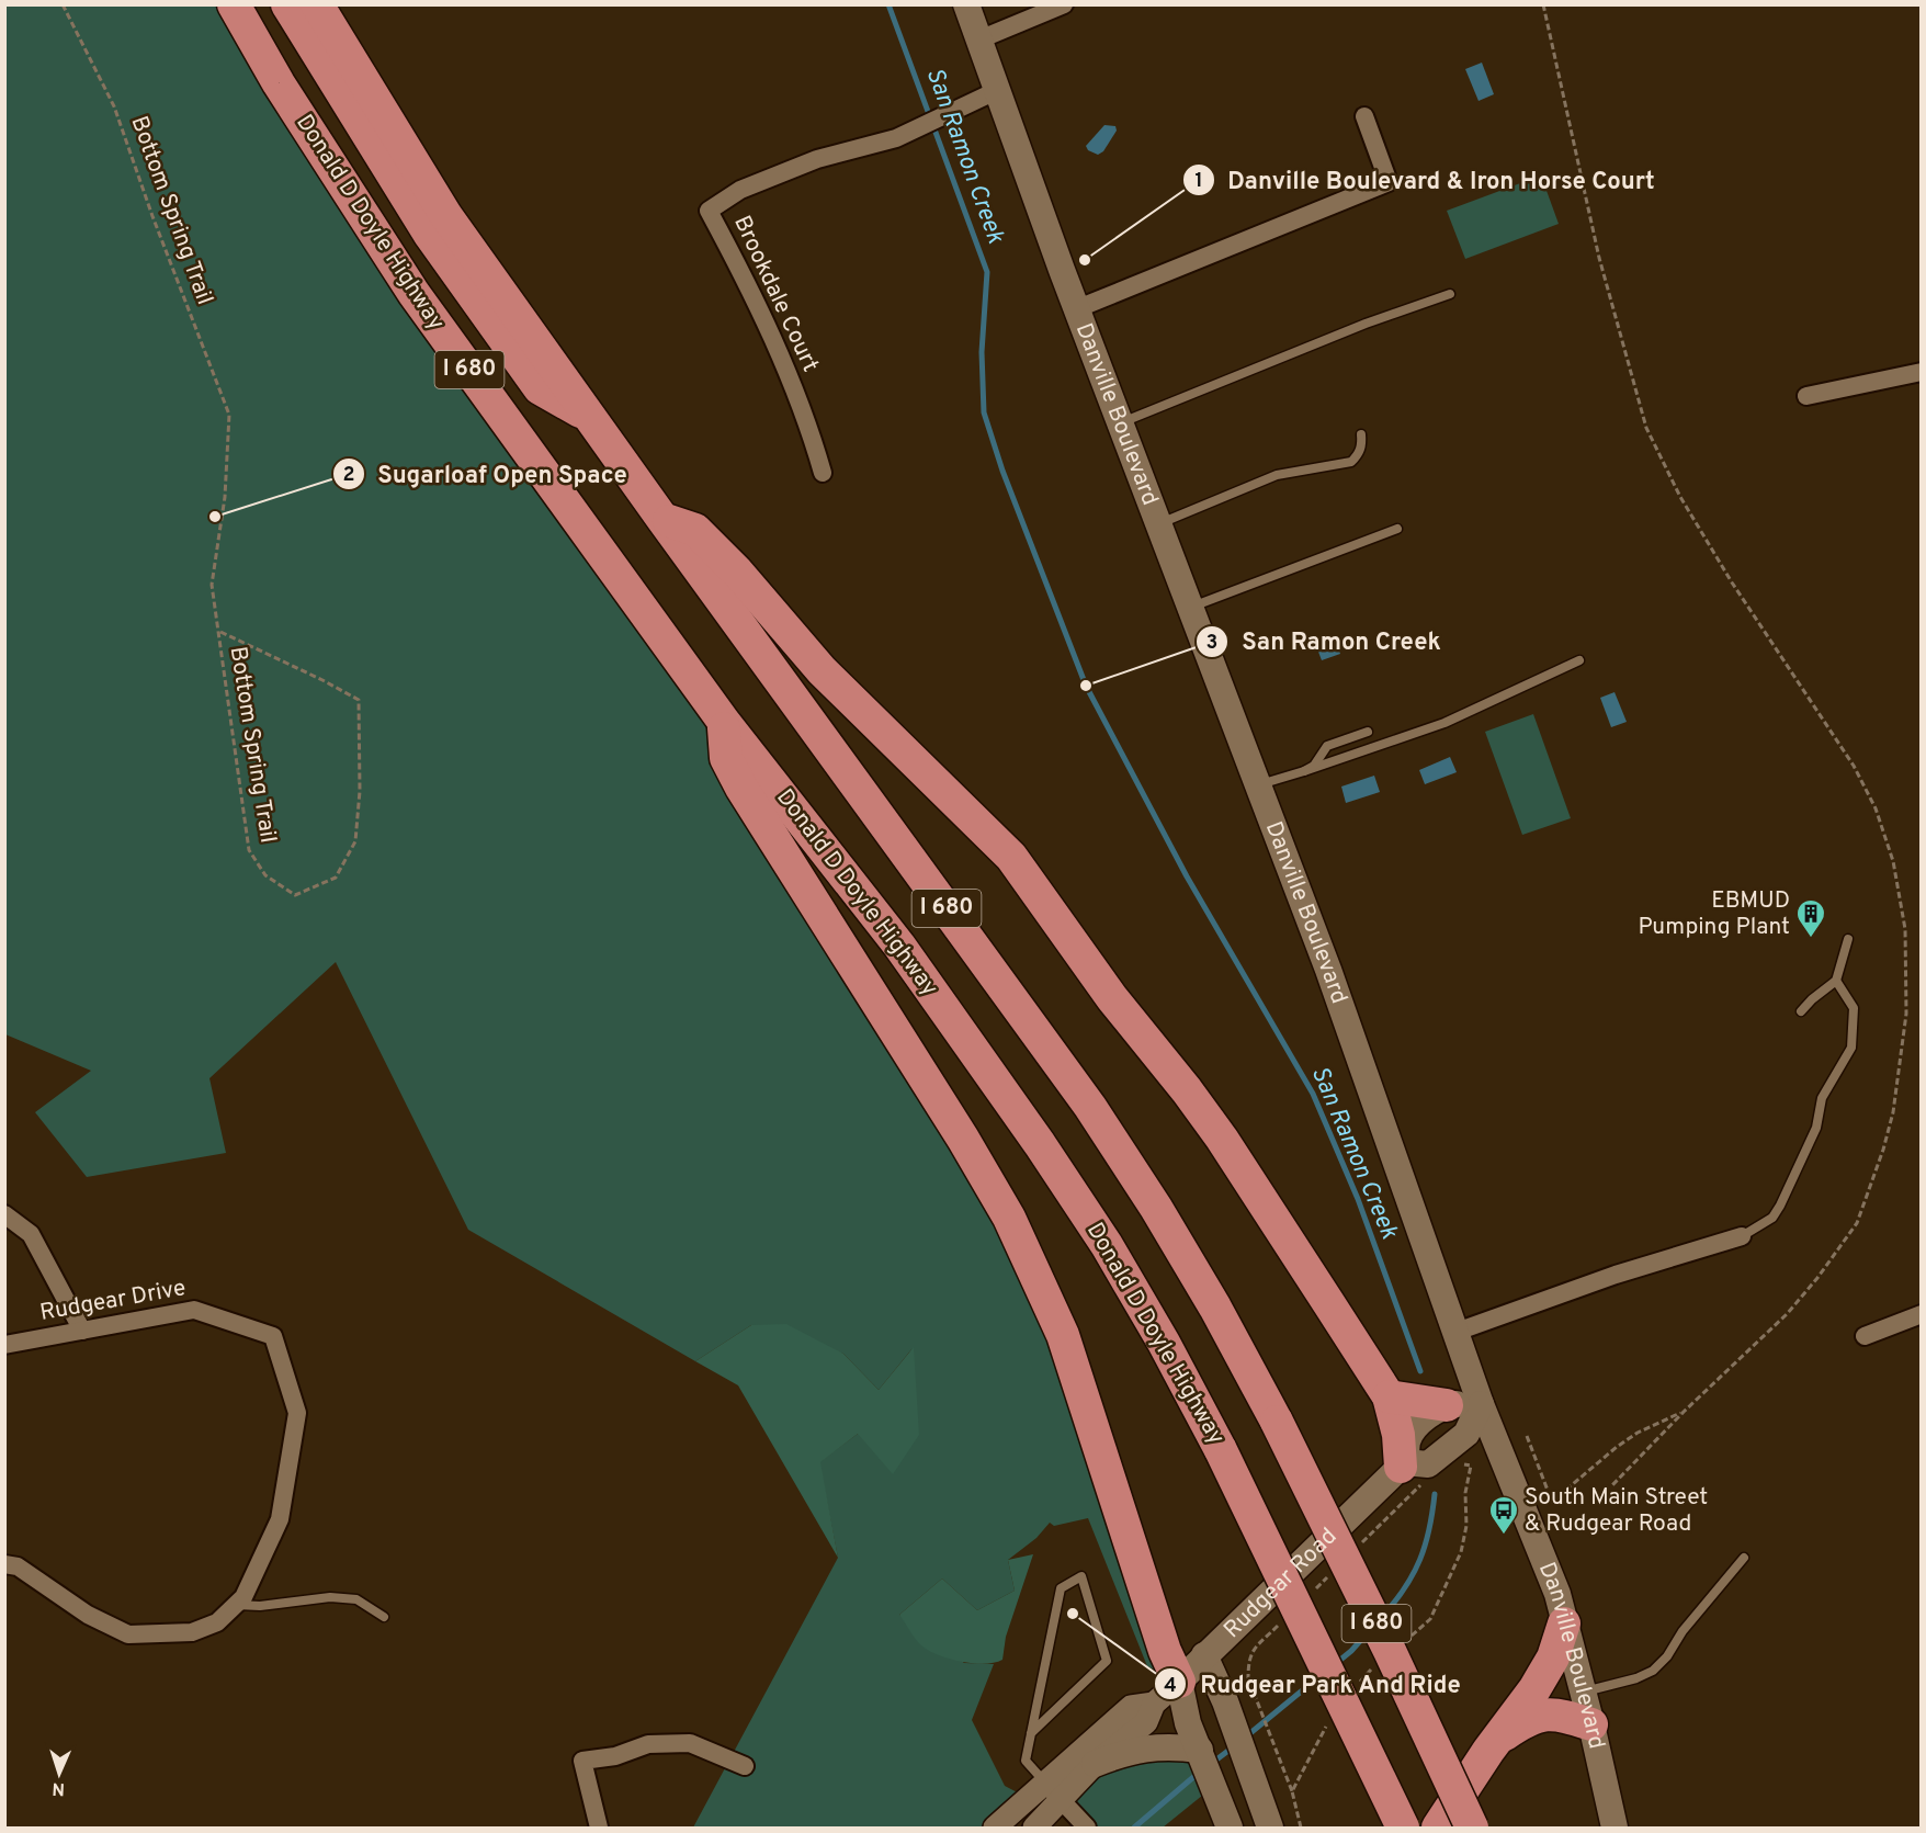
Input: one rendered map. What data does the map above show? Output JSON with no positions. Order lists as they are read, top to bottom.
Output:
{
  "streets": {
    "highway": ["Donald D Doyle Highway", "I 680"],
    "main road": ["Danville Boulevard", "Rudgear Road"],
    "street": ["Brookdale Court", "Rudgear Drive"],
    "path": ["Bottom Spring Trail"]
  },
  "crossings": [
    ["Brookdale Court", "Danville Boulevard"]
  ],
  "water": ["San Ramon Creek"],
  "places": {
    "other": [
      "Danville Boulevard & Iron Horse Court",
      "Sugarloaf Open Space",
      "San Ramon Creek",
      "Rudgear Park And Ride"
    ],
    "building": ["EBMUD Pumping Plant"],
    "bus stop": ["South Main Street & Rudgear Road"]
  },
  "north": "bottom"
}
